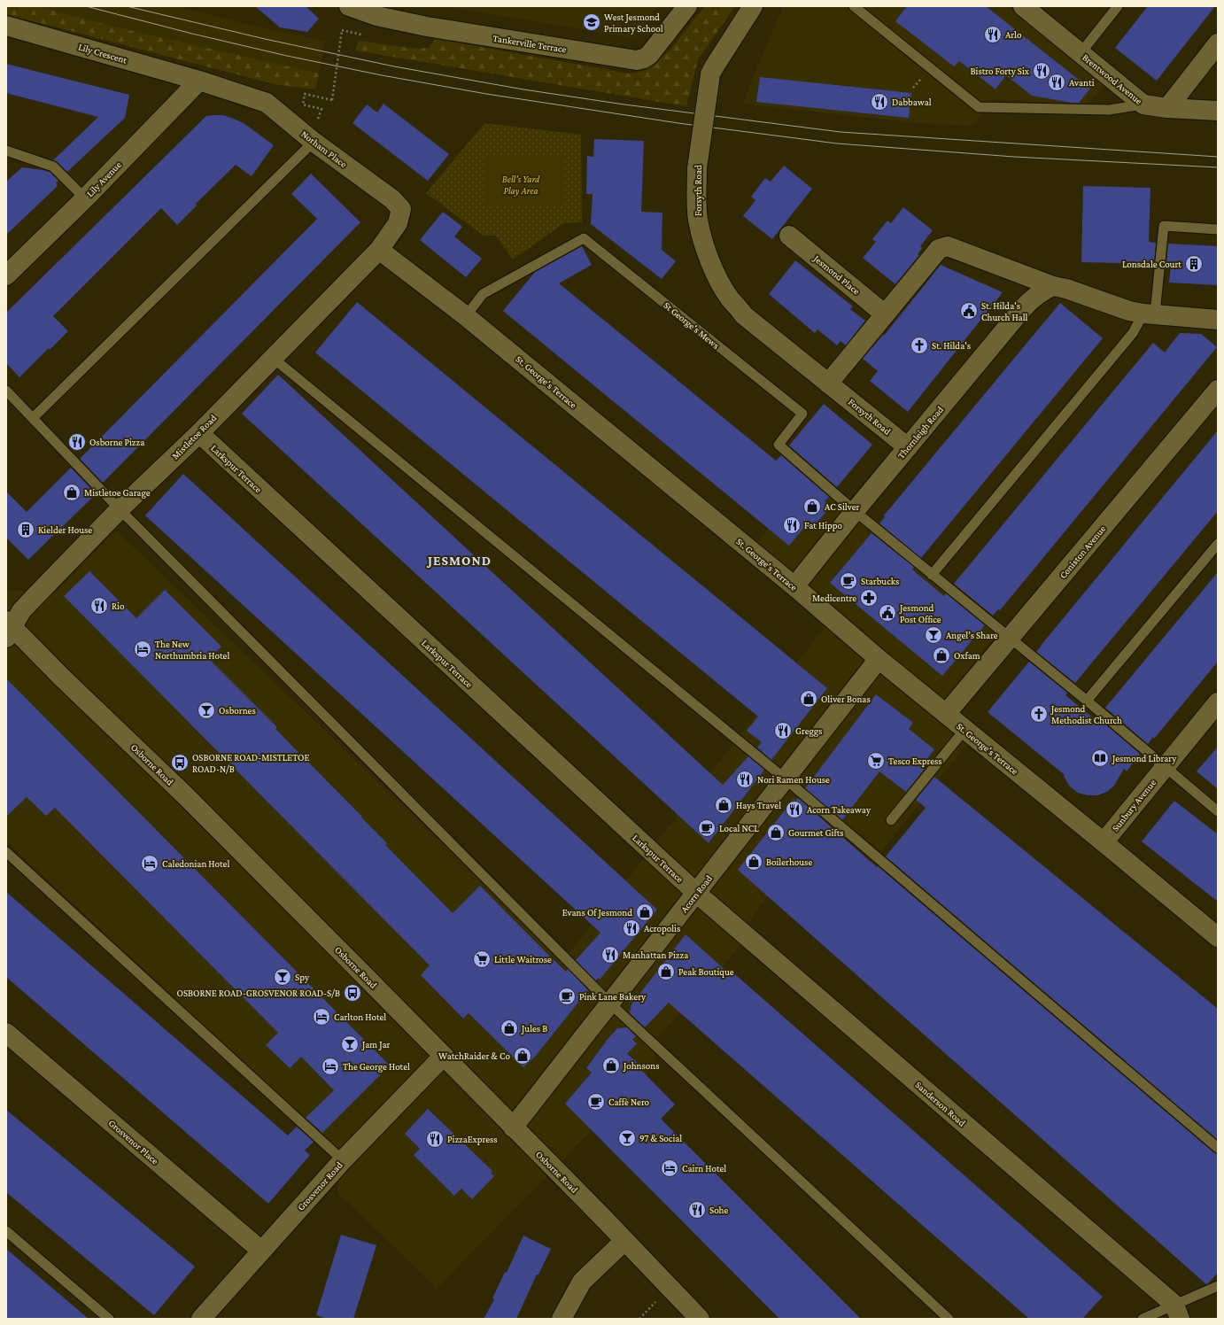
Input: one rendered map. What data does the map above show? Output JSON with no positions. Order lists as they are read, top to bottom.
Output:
{
  "streets": {
    "street": [
      "Tankerville Terrace",
      "Lily Crescent",
      "Brentwood Avenue",
      "Norham Place",
      "Lily Avenue",
      "Forsyth Road",
      "Jesmond Place",
      "St. George's Terrace",
      "Thornleigh Road",
      "Mistletoe Road",
      "Larkspur Terrace",
      "Coniston Avenue",
      "Osborne Road",
      "Sunbury Avenue",
      "Acorn Road",
      "Sanderson Road",
      "Grosvenor Place",
      "Grosvenor Road"
    ],
    "lane": ["St George's Mews"]
  },
  "crossings": [
    ["Lily Crescent", "Norham Place"],
    ["Lily Crescent", "Lily Avenue"],
    ["Norham Place", "Lily Avenue"],
    ["Norham Place", "St. George's Terrace"],
    ["Norham Place", "Mistletoe Road"],
    ["Forsyth Road", "Thornleigh Road"],
    ["St George's Mews", "St. George's Terrace"],
    ["St George's Mews", "Thornleigh Road"],
    ["St. George's Terrace", "Thornleigh Road"],
    ["St. George's Terrace", "Mistletoe Road"],
    ["St. George's Terrace", "Coniston Avenue"],
    ["St. George's Terrace", "Sunbury Avenue"],
    ["St. George's Terrace", "Acorn Road"],
    ["Mistletoe Road", "Larkspur Terrace"],
    ["Mistletoe Road", "Osborne Road"],
    ["Larkspur Terrace", "Acorn Road"],
    ["Larkspur Terrace", "Sanderson Road"],
    ["Osborne Road", "Acorn Road"],
    ["Osborne Road", "Grosvenor Road"],
    ["Acorn Road", "Sanderson Road"],
    ["Grosvenor Place", "Grosvenor Road"]
  ],
  "districts": ["JESMOND"],
  "parks": ["Bell's Yard Play Area"],
  "places": {
    "school or university": ["West Jesmond Primary School"],
    "restaurant": [
      "Arlo",
      "Bistro Forty Six",
      "Avanti",
      "Dabbawal",
      "Osborne Pizza",
      "Fat Hippo",
      "Rio",
      "Greggs",
      "Nori Ramen House",
      "Acorn Takeaway",
      "Acropolis",
      "Manhattan Pizza",
      "PizzaExpress",
      "Sohe"
    ],
    "building": ["Lonsdale Court", "Kielder House"],
    "public building": ["St. Hilda's Church Hall", "Jesmond Post Office"],
    "church": ["St. Hilda's", "Jesmond Methodist Church"],
    "shop": [
      "Mistletoe Garage",
      "AC Silver",
      "Oxfam",
      "Oliver Bonas",
      "Hays Travel",
      "Gourmet Gifts",
      "Boilerhouse",
      "Evans Of Jesmond",
      "Peak Boutique",
      "Jules B",
      "WatchRaider & Co",
      "Johnsons"
    ],
    "cafe": [
      "Starbucks",
      "Local NCL",
      "Pink Lane Bakery",
      "Caffè Nero"
    ],
    "pharmacy": ["Medicentre"],
    "bar": [
      "Angel’s Share",
      "Osbornes",
      "Spy",
      "Jam Jar",
      "97 & Social"
    ],
    "hotel": [
      "The New Northumbria Hotel",
      "Caledonian Hotel",
      "Carlton Hotel",
      "The George Hotel",
      "Cairn Hotel"
    ],
    "library": ["Jesmond Library"],
    "supermarket": ["Tesco Express", "Little Waitrose"],
    "bus stop": ["OSBORNE ROAD-MISTLETOE ROAD-N/B", "OSBORNE ROAD-GROSVENOR ROAD-S/B"]
  }
}
